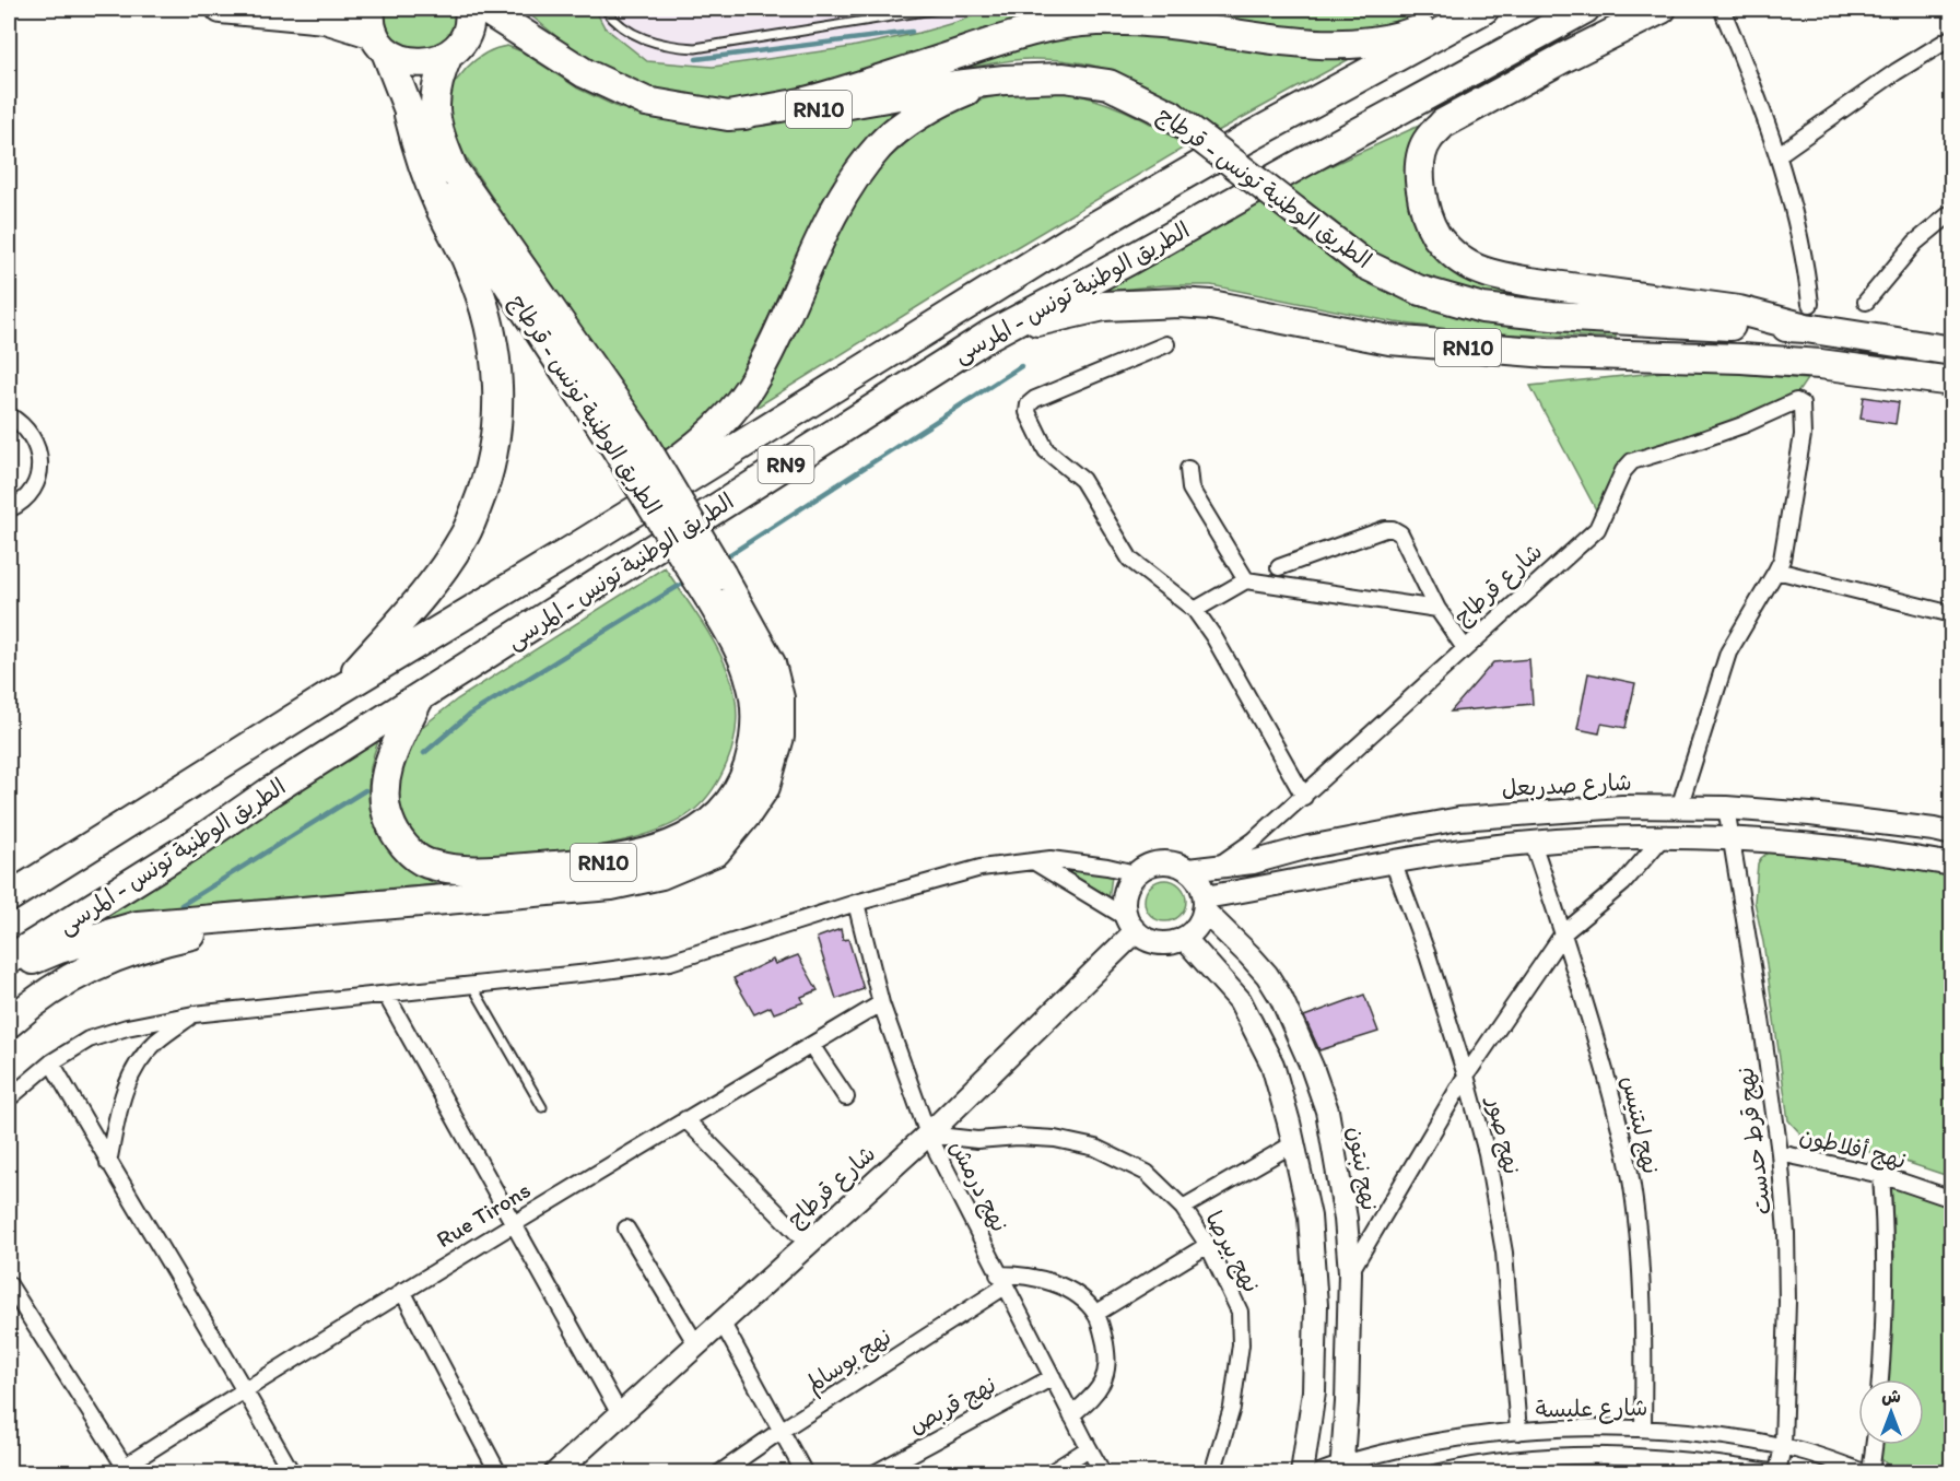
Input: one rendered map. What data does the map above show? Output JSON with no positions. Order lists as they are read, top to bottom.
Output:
{
  "streets": {
    "highway": [
      "RN10",
      "الطريق الوطنية تونس - قرطاج",
      "الطريق الوطنية تونس - المرسى",
      "RN9"
    ],
    "street": [
      "شارع قرطاج",
      "شارع صدربعل",
      "نهج لبتنيس",
      "نهج صور",
      "نهج قرط حدست",
      "نهج أفلاطون",
      "نهج نبتون",
      "نهج درمش",
      "Rue Tirons",
      "نهج بيرصا",
      "نهج بوسالم",
      "نهج قربص",
      "شارع عليسة"
    ]
  },
  "crossings": [
    ["RN10", "الطريق الوطنية تونس - المرسى"],
    ["الطريق الوطنية تونس - قرطاج", "الطريق الوطنية تونس - المرسى"],
    ["شارع قرطاج", "شارع صدربعل"],
    ["شارع قرطاج", "نهج نبتون"],
    ["شارع قرطاج", "نهج درمش"],
    ["شارع قرطاج", "نهج بيرصا"],
    ["شارع صدربعل", "نهج قرط حدست"],
    ["شارع صدربعل", "نهج نبتون"],
    ["نهج لبتنيس", "شارع عليسة"],
    ["نهج صور", "شارع عليسة"],
    ["نهج قرط حدست", "نهج أفلاطون"],
    ["نهج قرط حدست", "شارع عليسة"],
    ["نهج نبتون", "شارع عليسة"],
    ["نهج درمش", "Rue Tirons"],
    ["نهج درمش", "نهج بيرصا"],
    ["نهج درمش", "نهج بوسالم"],
    ["نهج درمش", "نهج قربص"]
  ],
  "north": "top"
}
